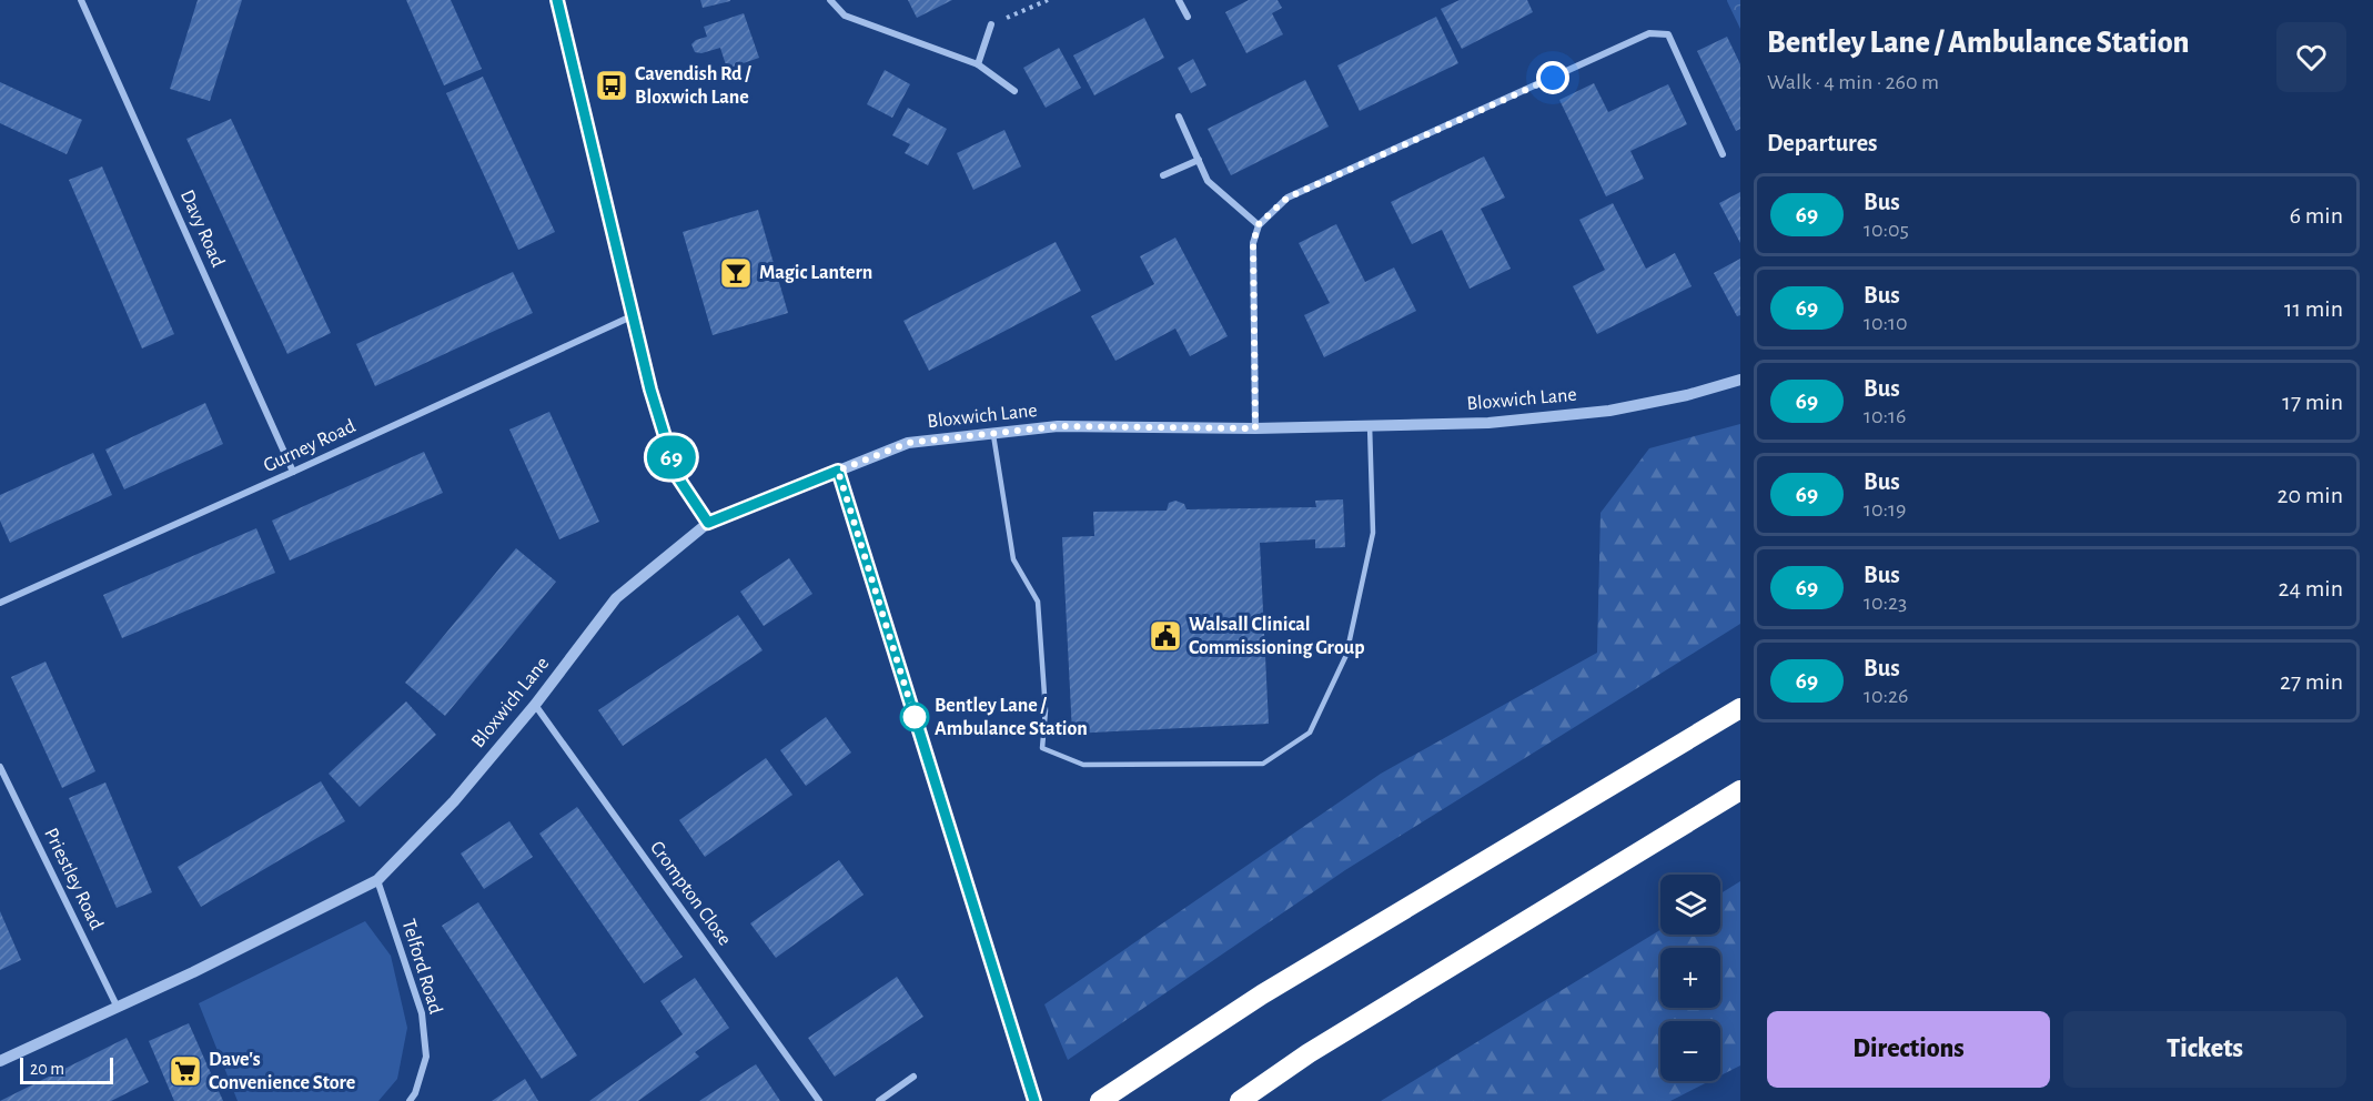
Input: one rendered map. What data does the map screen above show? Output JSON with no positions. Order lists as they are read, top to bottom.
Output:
{
  "streets": {
    "street": [
      "Davy Road",
      "Bloxwich Lane",
      "Gurney Road",
      "Priestley Road",
      "Crompton Close",
      "Telford Road"
    ]
  },
  "crossings": [
    ["Davy Road", "Gurney Road"],
    ["Bloxwich Lane", "Priestley Road"],
    ["Bloxwich Lane", "Crompton Close"],
    ["Bloxwich Lane", "Telford Road"]
  ],
  "places": {
    "bus stop": ["Cavendish Rd / Bloxwich Lane"],
    "bar": ["Magic Lantern"],
    "public building": ["Walsall Clinical Commissioning Group"],
    "other": ["Bentley Lane / Ambulance Station"],
    "supermarket": ["Dave's Convenience Store"]
  },
  "lines": ["bus line 69"],
  "scale_bar": "20 m",
  "page": {
    "on_map": "69",
    "heading": [
      ["Bentley Lane / Ambulance Station", "Walk · 4 min · 260 m"],
      "Departures"
    ],
    "list": [
      {
        "mark": "69",
        "name": "Bus",
        "note": "10:05",
        "value": "6 min"
      },
      {
        "mark": "69",
        "name": "Bus",
        "note": "10:10",
        "value": "11 min"
      },
      {
        "mark": "69",
        "name": "Bus",
        "note": "10:16",
        "value": "17 min"
      },
      {
        "mark": "69",
        "name": "Bus",
        "note": "10:19",
        "value": "20 min"
      },
      {
        "mark": "69",
        "name": "Bus",
        "note": "10:23",
        "value": "24 min"
      },
      {
        "mark": "69",
        "name": "Bus",
        "note": "10:26",
        "value": "27 min"
      }
    ],
    "map_buttons": ["+", "−"],
    "buttons": ["Directions", "Tickets"],
    "scale": "20 m"
  }
}
